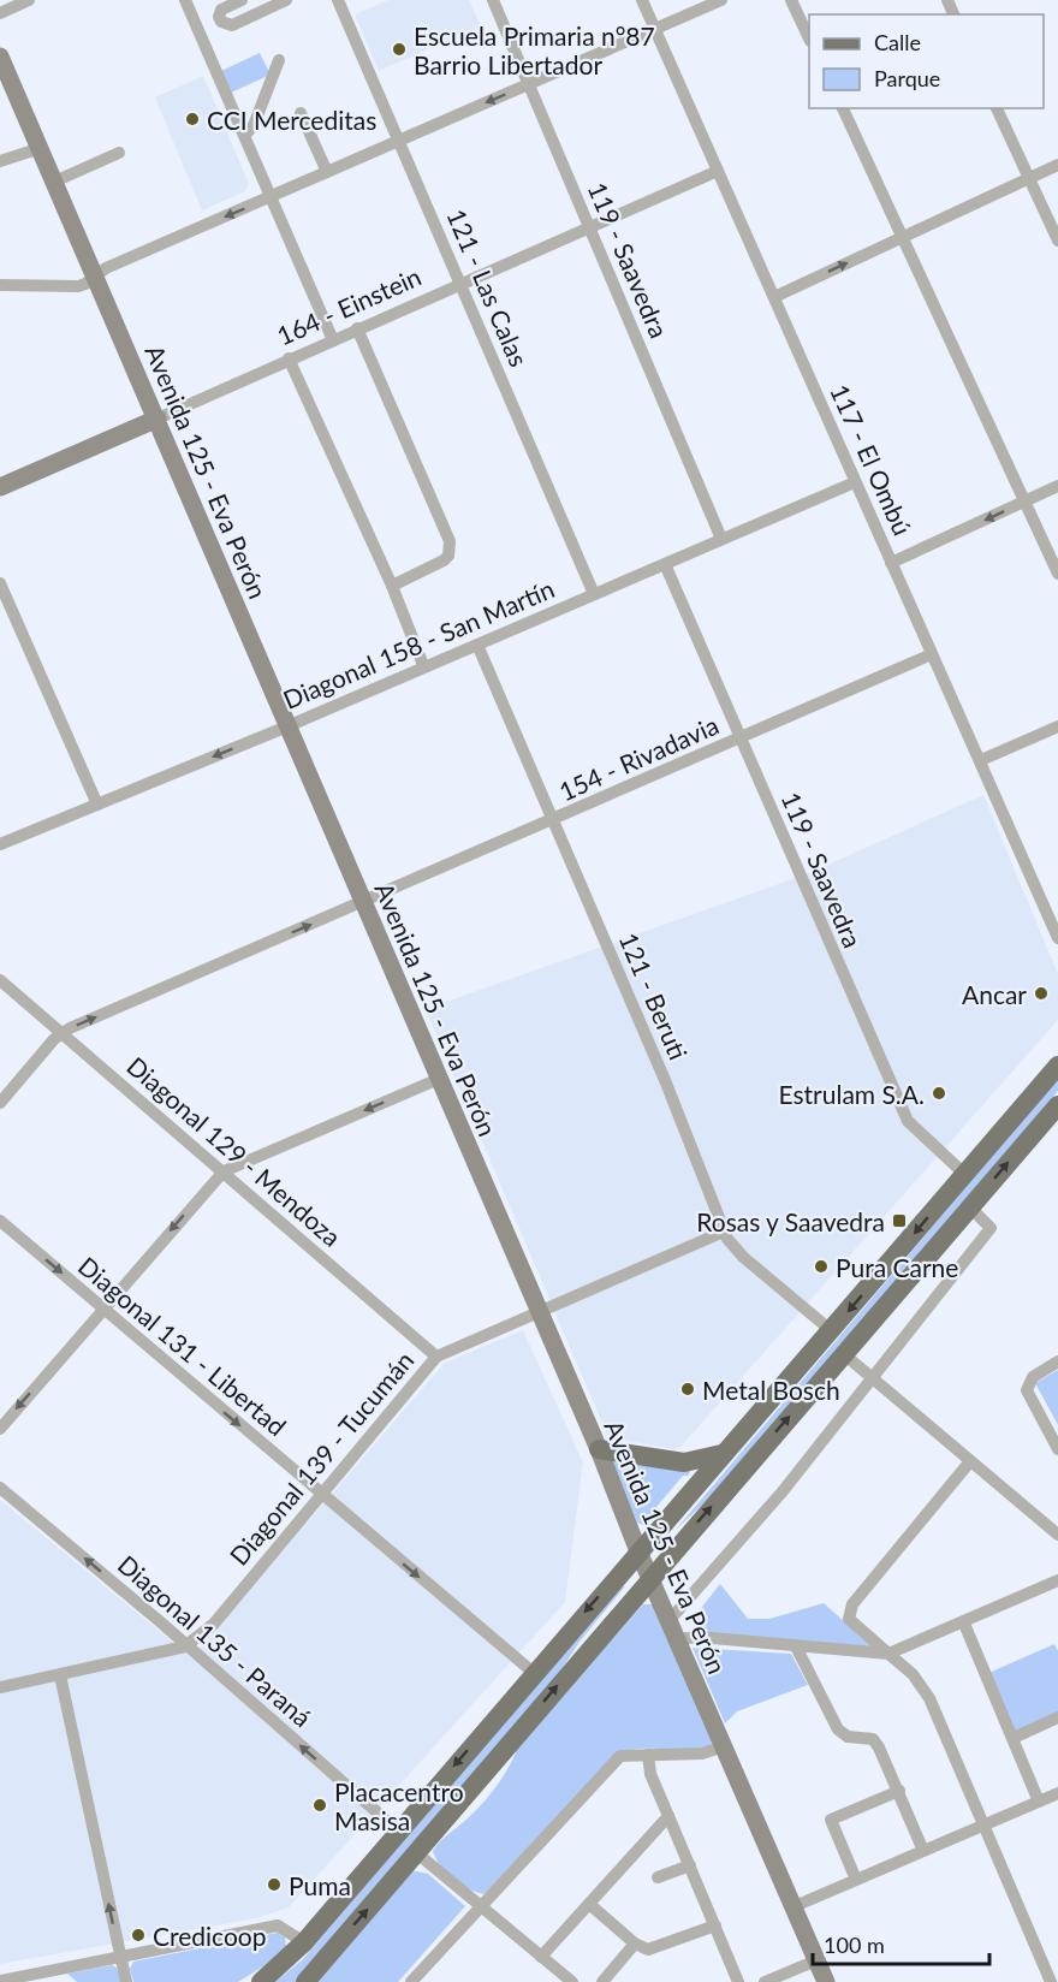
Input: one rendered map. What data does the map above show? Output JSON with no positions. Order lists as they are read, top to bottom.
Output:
{
  "streets": {
    "street": [
      "119 - Saavedra",
      "121 - Las Calas",
      "164 - Einstein",
      "117 - El Ombú",
      "Avenida 125 - Eva Perón",
      "Diagonal 158 - San Martín",
      "154 - Rivadavia",
      "121 - Beruti",
      "Diagonal 129 - Mendoza",
      "Diagonal 131 - Libertad",
      "Diagonal 139 - Tucumán",
      "Diagonal 135 - Paraná"
    ]
  },
  "crossings": [
    ["119 - Saavedra", "164 - Einstein"],
    ["119 - Saavedra", "Diagonal 158 - San Martín"],
    ["119 - Saavedra", "154 - Rivadavia"],
    ["121 - Las Calas", "164 - Einstein"],
    ["121 - Las Calas", "Diagonal 158 - San Martín"],
    ["164 - Einstein", "117 - El Ombú"],
    ["164 - Einstein", "Avenida 125 - Eva Perón"],
    ["117 - El Ombú", "Diagonal 158 - San Martín"],
    ["117 - El Ombú", "154 - Rivadavia"],
    ["Avenida 125 - Eva Perón", "Diagonal 158 - San Martín"],
    ["Avenida 125 - Eva Perón", "154 - Rivadavia"],
    ["Avenida 125 - Eva Perón", "Diagonal 139 - Tucumán"],
    ["Diagonal 158 - San Martín", "121 - Beruti"],
    ["154 - Rivadavia", "121 - Beruti"],
    ["154 - Rivadavia", "Diagonal 129 - Mendoza"],
    ["121 - Beruti", "Diagonal 139 - Tucumán"],
    ["Diagonal 129 - Mendoza", "Diagonal 139 - Tucumán"],
    ["Diagonal 131 - Libertad", "Diagonal 139 - Tucumán"],
    ["Diagonal 139 - Tucumán", "Diagonal 135 - Paraná"]
  ],
  "one_way": ["Diagonal 131 - Libertad", "Diagonal 135 - Paraná"],
  "places": {
    "other": [
      "Escuela Primaria n°87 Barrio Libertador",
      "CCI Merceditas",
      "Ancar",
      "Estrulam S.A.",
      "Pura Carne",
      "Metal Bosch",
      "Placacentro Masisa",
      "Puma",
      "Credicoop"
    ],
    "transit": ["Rosas y Saavedra"]
  },
  "legend": ["Calle", "Parque"],
  "scale_bar": "100 m"
}
